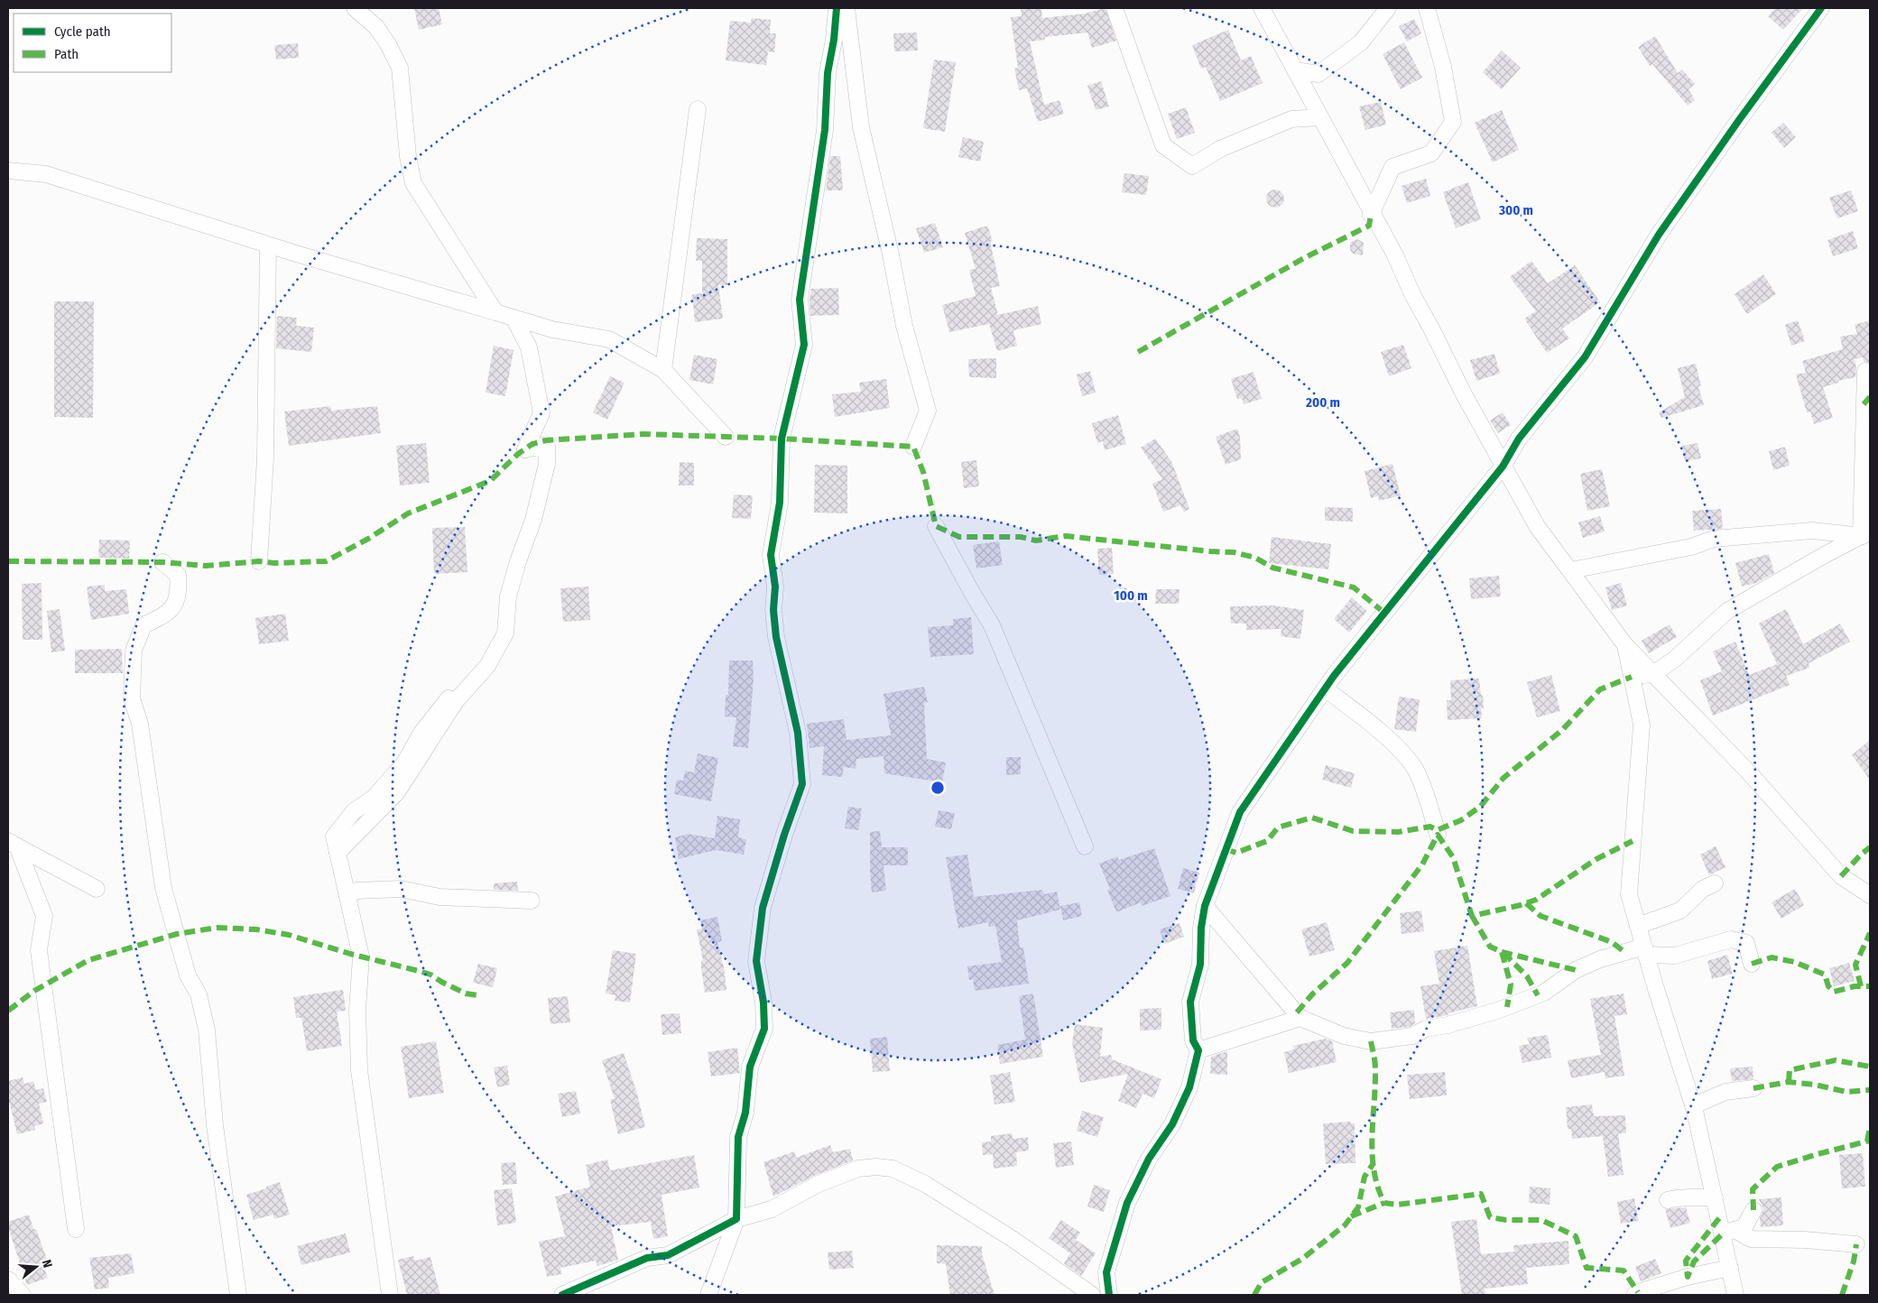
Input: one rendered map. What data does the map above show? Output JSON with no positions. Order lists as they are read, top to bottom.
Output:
{
  "legend": ["Cycle path", "Path"],
  "north": "right",
  "rings": ["300 m", "200 m", "100 m"]
}
